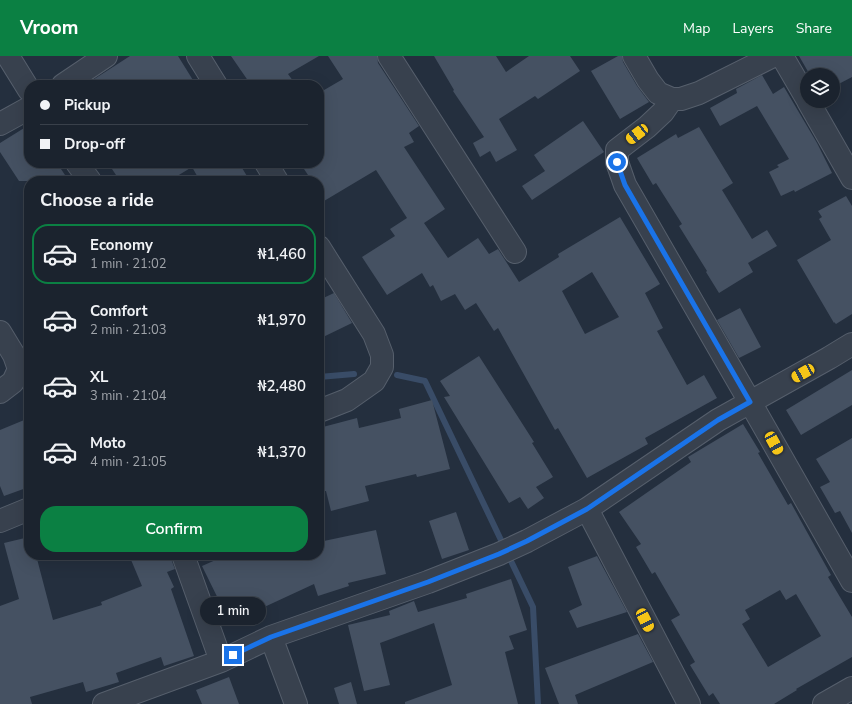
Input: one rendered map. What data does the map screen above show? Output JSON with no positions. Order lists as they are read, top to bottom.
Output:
{
  "page": {
    "header": "Vroom",
    "nav": ["Map", "Layers", "Share"],
    "banner": ["Pickup", "Drop-off"],
    "heading": "Choose a ride",
    "list": [
      {
        "name": "Economy",
        "note": "1 min · 21:02",
        "value": "₦1,460"
      },
      {
        "name": "Comfort",
        "note": "2 min · 21:03",
        "value": "₦1,970"
      },
      {
        "name": "XL",
        "note": "3 min · 21:04",
        "value": "₦2,480"
      },
      {
        "name": "Moto",
        "note": "4 min · 21:05",
        "value": "₦1,370"
      }
    ],
    "buttons": "Confirm",
    "bubble": "1 min"
  }
}
